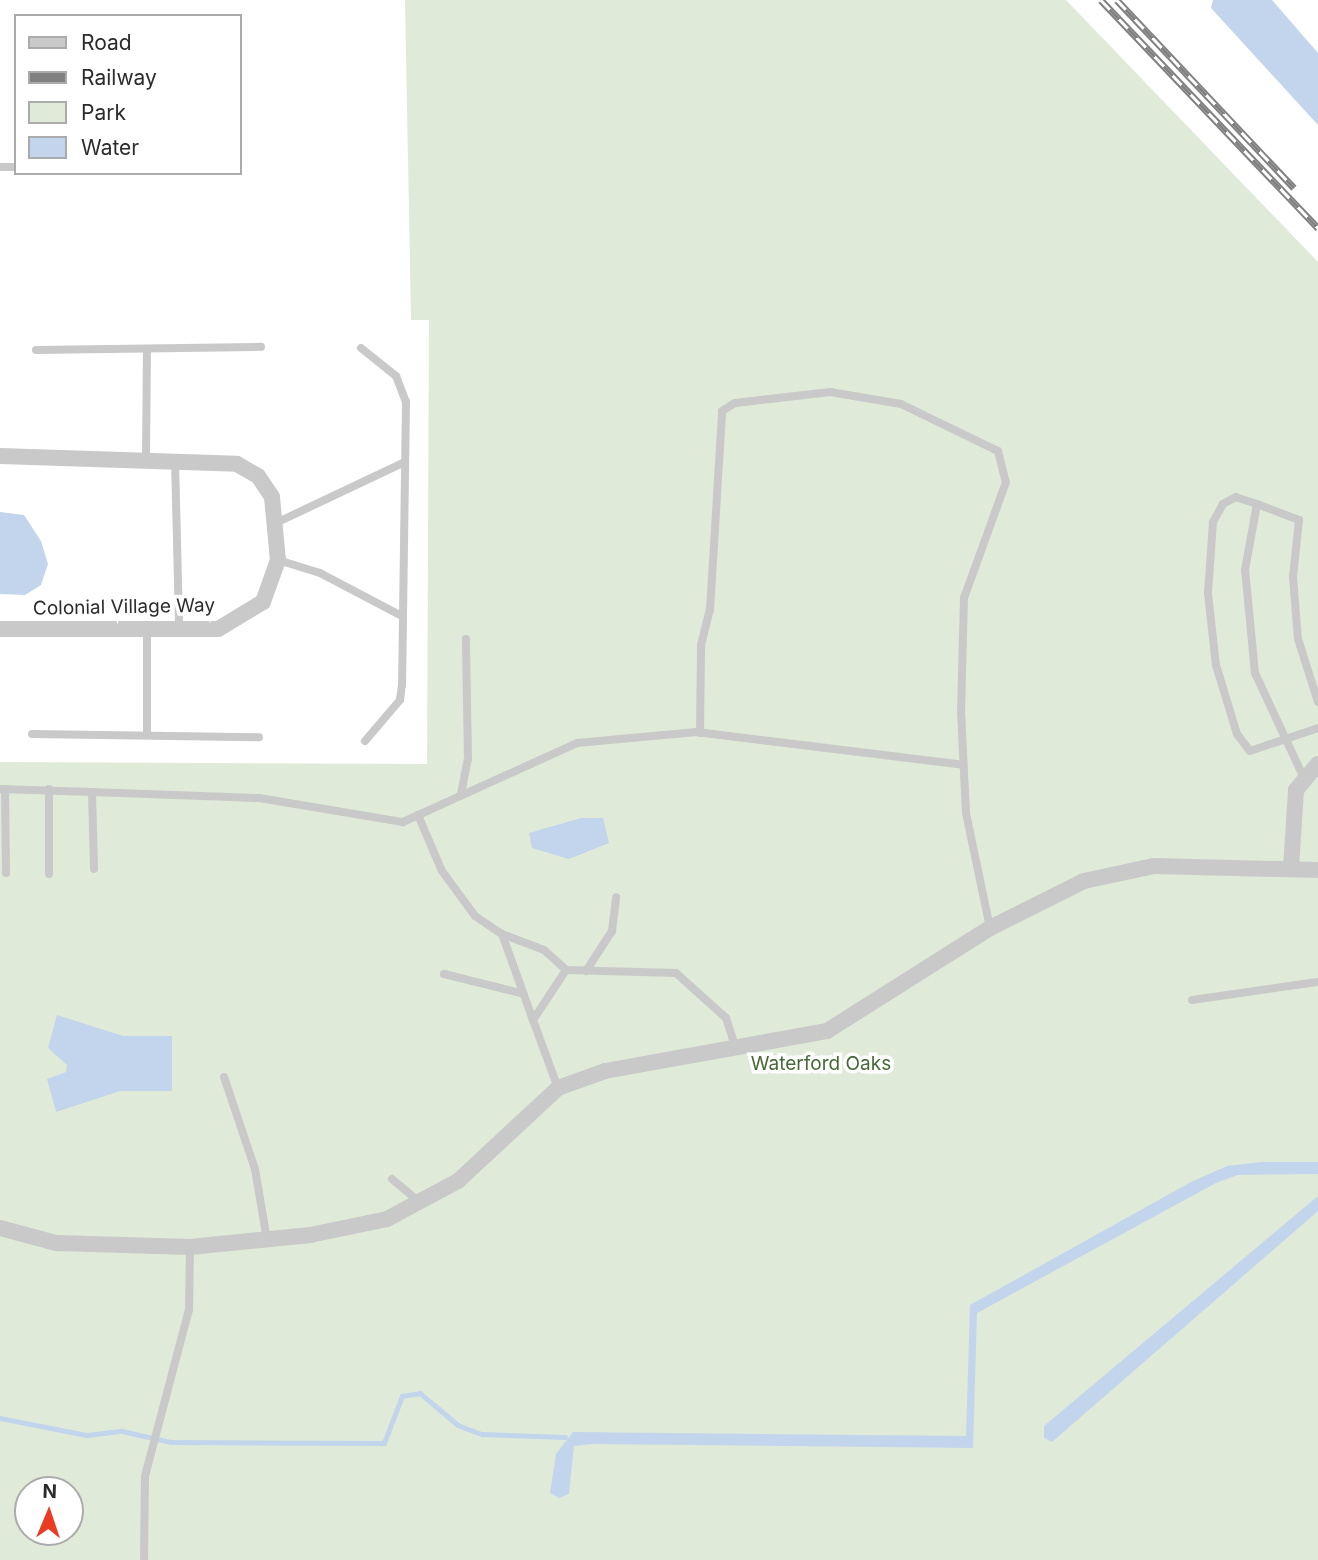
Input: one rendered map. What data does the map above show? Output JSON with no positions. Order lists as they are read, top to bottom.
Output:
{
  "streets": {
    "street": ["Colonial Village Way"]
  },
  "parks": ["Waterford Oaks"],
  "legend": [
    "Road",
    "Railway",
    "Park",
    "Water"
  ],
  "north": "top"
}
